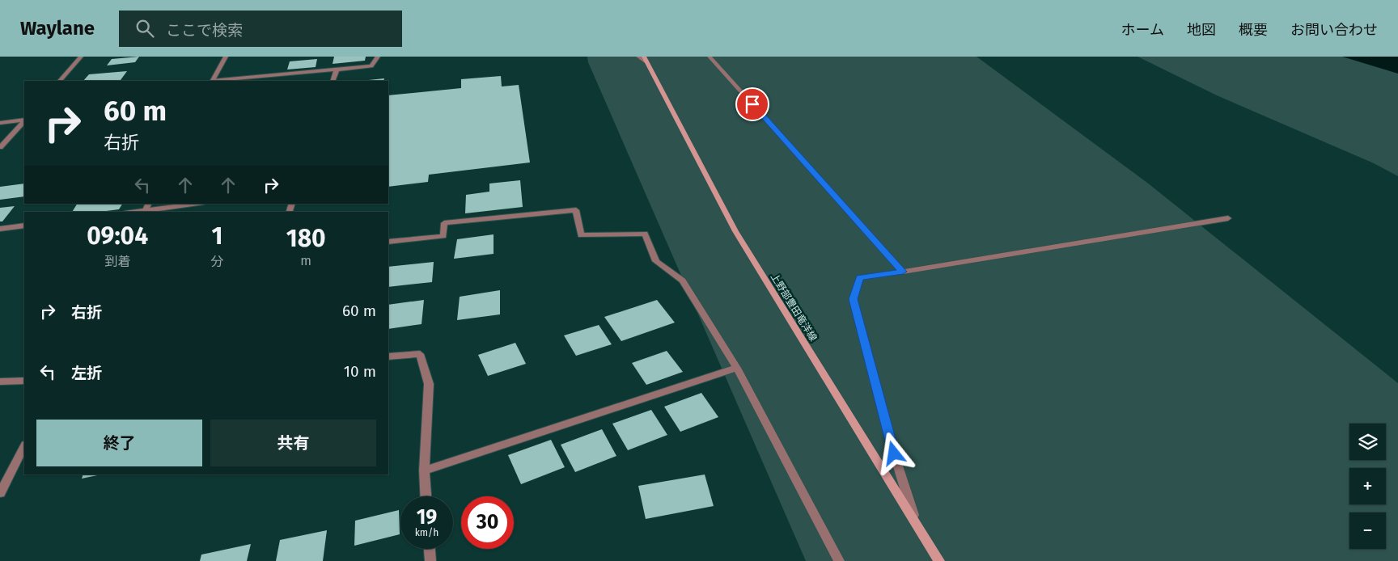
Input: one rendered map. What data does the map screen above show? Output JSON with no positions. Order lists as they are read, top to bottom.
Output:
{
  "streets": {
    "main road": ["上野部豊田竜洋線"]
  },
  "page": {
    "header": "Waylane",
    "search": "ここで検索",
    "nav": [
      "ホーム",
      "地図",
      "概要",
      "お問い合わせ"
    ],
    "turn": ["60 m", "右折"],
    "eta": [
      "09:04",
      "到着",
      "1",
      "分",
      "180",
      "m"
    ],
    "list": [
      {
        "name": "右折",
        "value": "60 m"
      },
      {
        "name": "左折",
        "value": "10 m"
      }
    ],
    "buttons": ["終了", "共有"],
    "map_buttons": ["+", "−"],
    "speed": "19 km/h",
    "limit": "30"
  }
}
